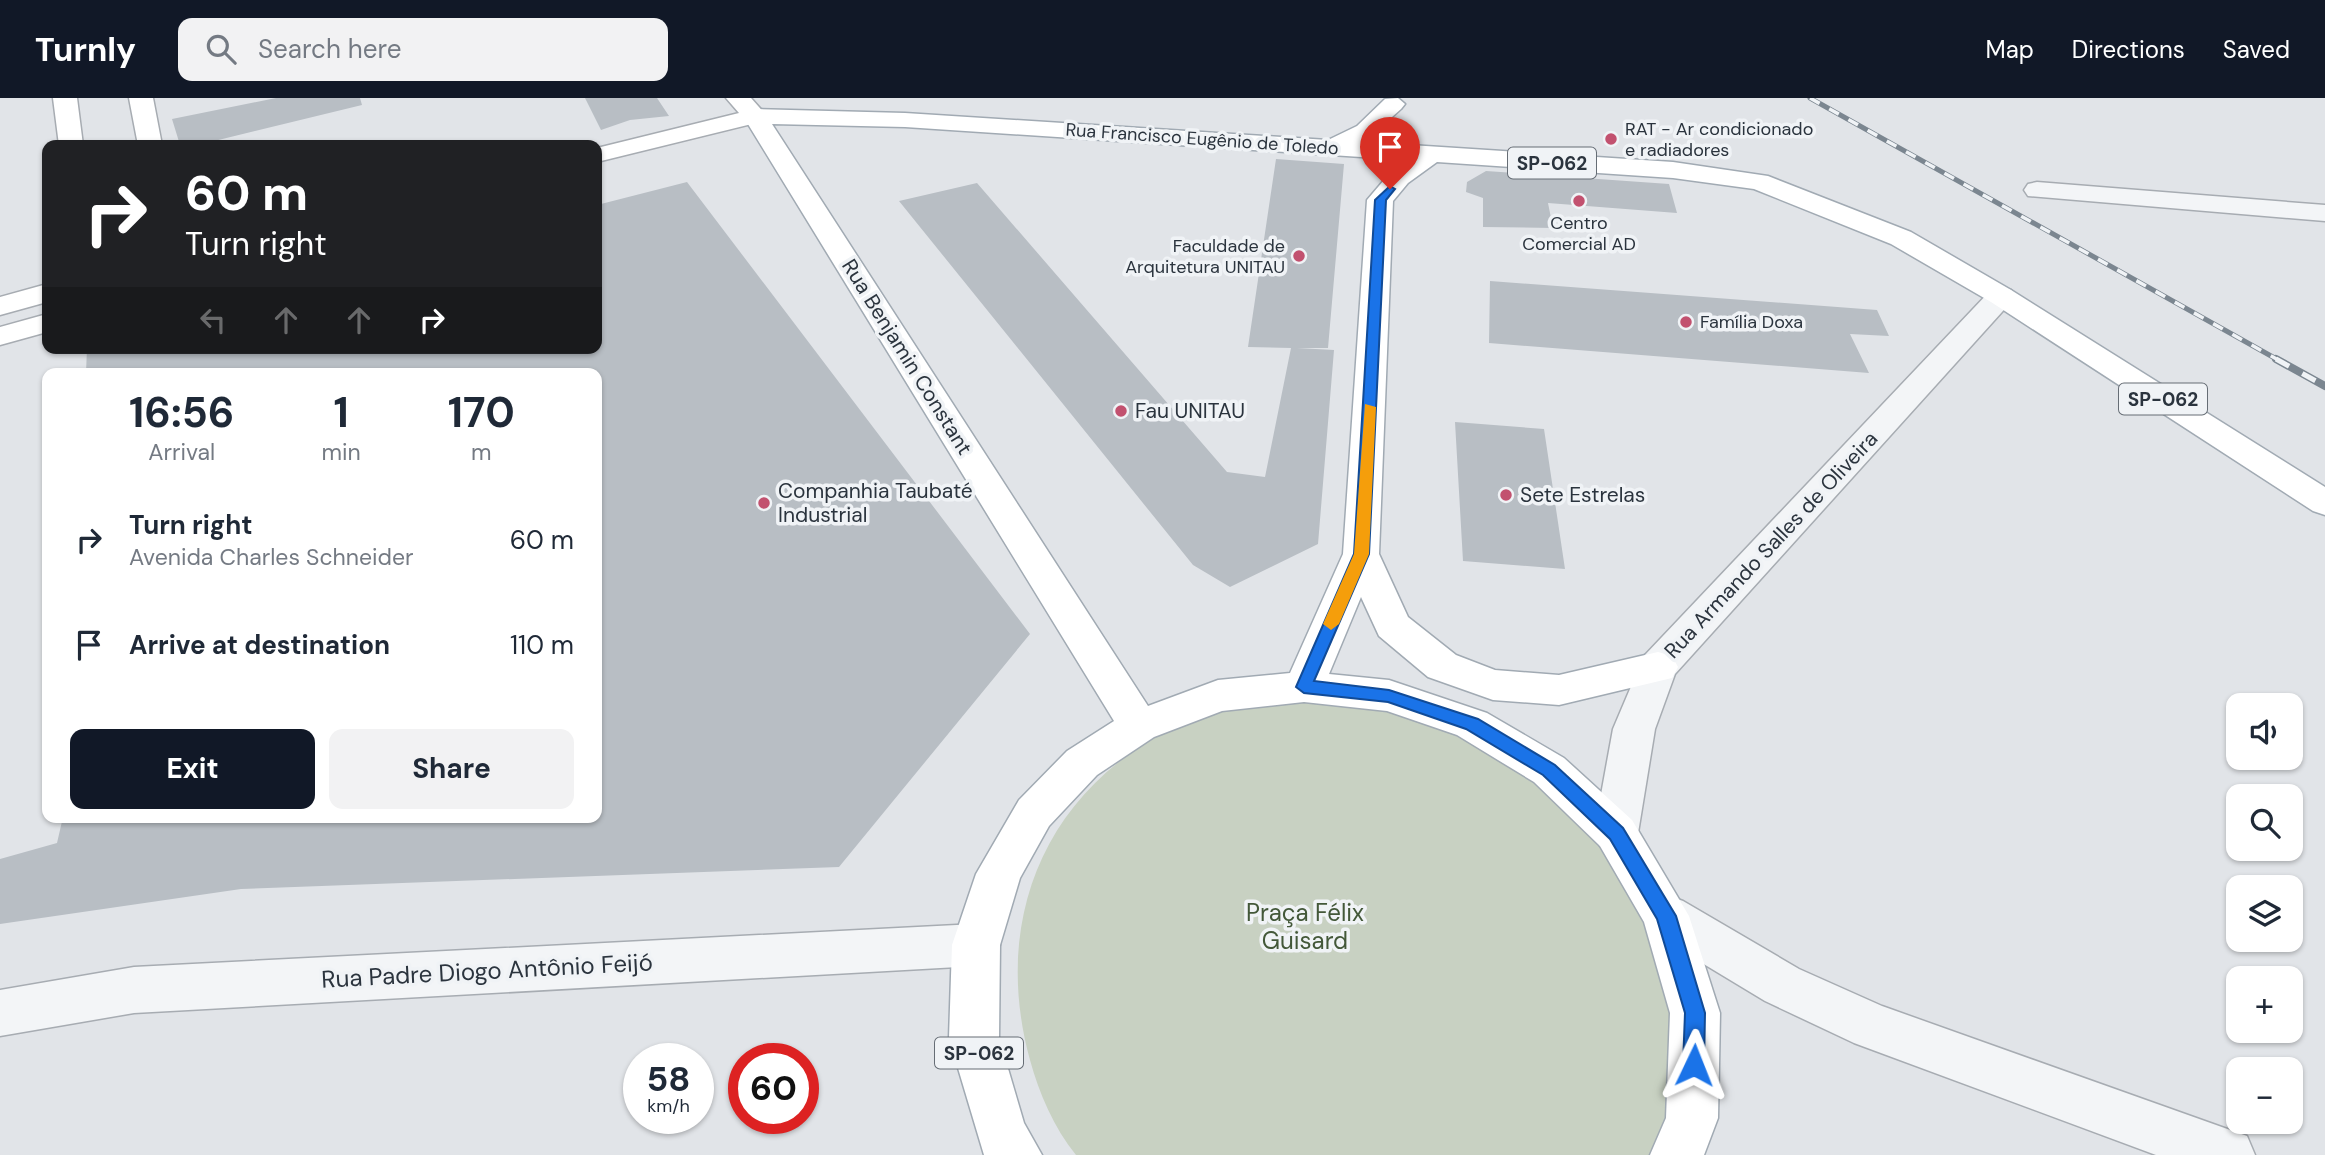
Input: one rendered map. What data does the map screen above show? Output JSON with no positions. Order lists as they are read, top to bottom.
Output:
{
  "streets": {
    "main road": ["Rua Francisco Eugênio de Toledo", "SP-062", "Rua Benjamin Constant"],
    "street": ["Rua Armando Salles de Oliveira", "Rua Padre Diogo Antônio Feijó"]
  },
  "crossings": [
    ["Rua Francisco Eugênio de Toledo", "SP-062"],
    ["Rua Francisco Eugênio de Toledo", "Rua Benjamin Constant"],
    ["Rua Francisco Eugênio de Toledo", "Rua Armando Salles de Oliveira"],
    ["SP-062", "Rua Benjamin Constant"],
    ["SP-062", "Rua Armando Salles de Oliveira"],
    ["SP-062", "Rua Padre Diogo Antônio Feijó"]
  ],
  "parks": ["Praça Félix Guisard"],
  "places": [
    "RAT - Ar condicionado e radiadores",
    "Centro Comercial AD",
    "Faculdade de Arquitetura UNITAU",
    "Família Doxa",
    "Fau UNITAU",
    "Sete Estrelas",
    "Companhia Taubaté Industrial"
  ],
  "page": {
    "header": "Turnly",
    "search": "Search here",
    "nav": ["Map", "Directions", "Saved"],
    "turn": ["60 m", "Turn right"],
    "eta": [
      "16:56",
      "Arrival",
      "1",
      "min",
      "170",
      "m"
    ],
    "list": [
      {
        "name": "Turn right",
        "note": "Avenida Charles Schneider",
        "value": "60 m"
      },
      {
        "name": "Arrive at destination",
        "value": "110 m"
      }
    ],
    "map_buttons": ["+", "−"],
    "buttons": ["Exit", "Share"],
    "speed": "58 km/h",
    "limit": "60"
  }
}
